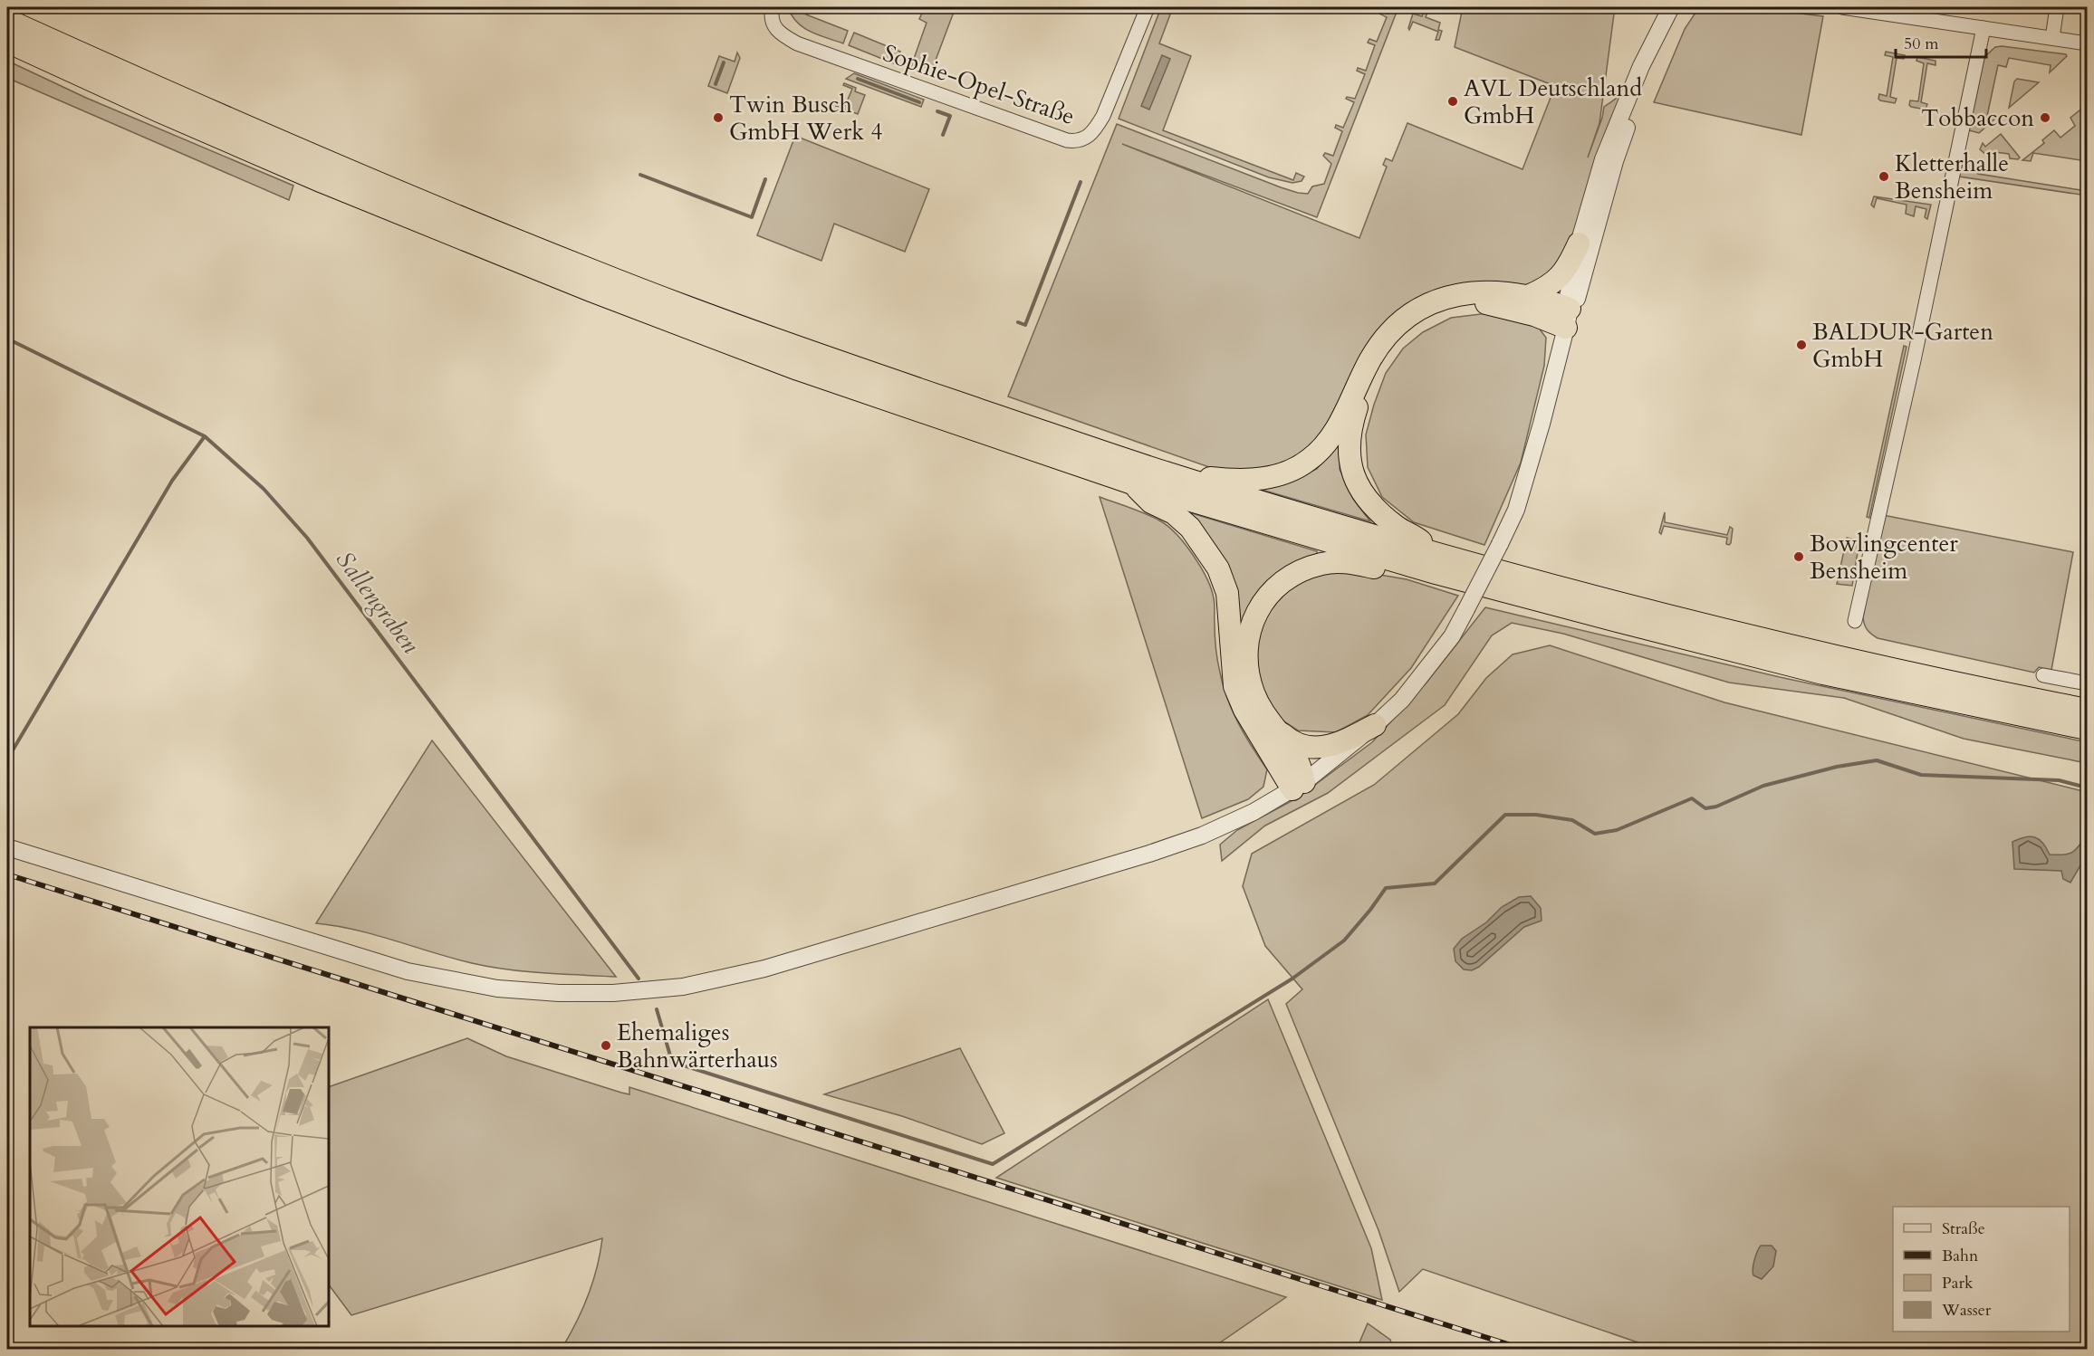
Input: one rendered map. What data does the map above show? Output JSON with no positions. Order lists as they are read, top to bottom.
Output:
{
  "streets": {
    "street": ["Sophie-Opel-Straße"]
  },
  "water": ["Sallengraben"],
  "places": [
    "AVL Deutschland GmbH",
    "Twin Busch GmbH Werk 4",
    "Tobbaccon",
    "Kletterhalle Bensheim",
    "BALDUR-Garten GmbH",
    "Bowlingcenter Bensheim",
    "Ehemaliges Bahnwärterhaus"
  ],
  "legend": [
    "Straße",
    "Bahn",
    "Park",
    "Wasser"
  ],
  "scale_bar": "50 m"
}
